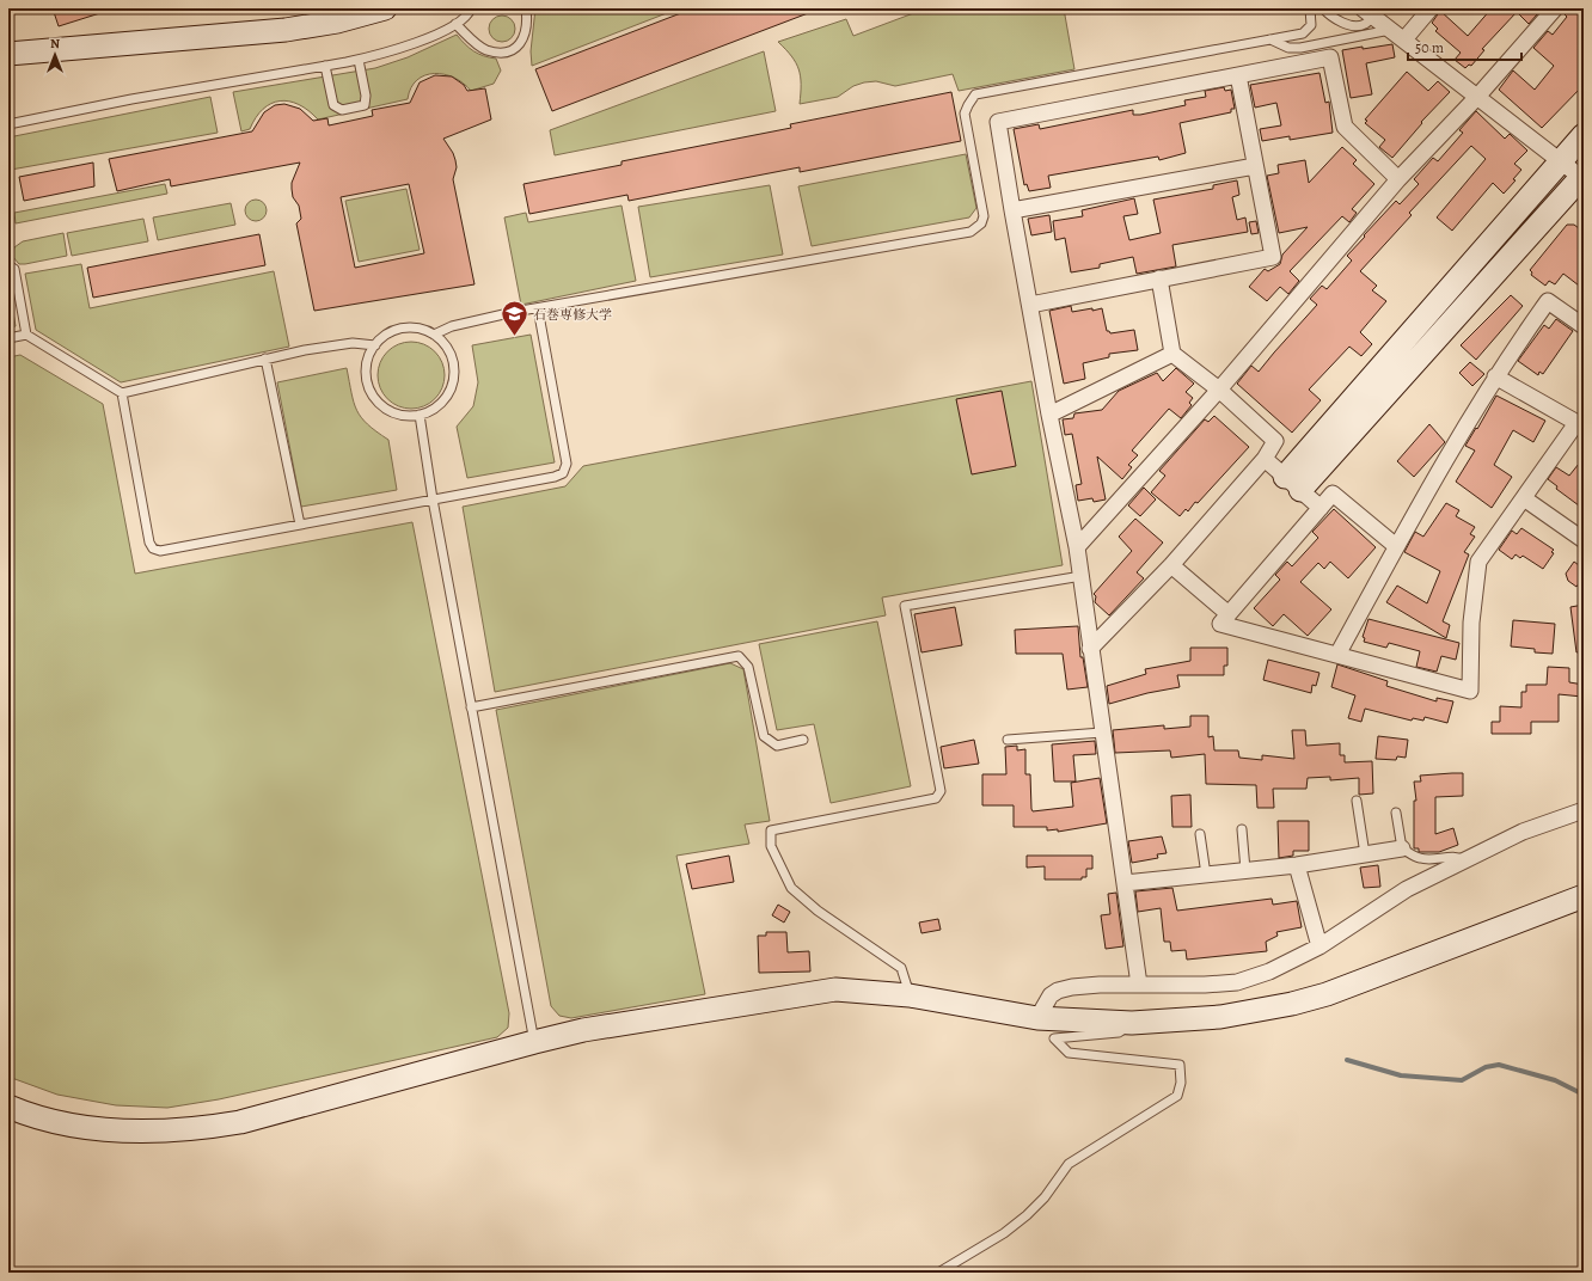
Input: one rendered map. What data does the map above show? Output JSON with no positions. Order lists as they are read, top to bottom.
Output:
{
  "places": {
    "school or university": ["石巻専修大学"]
  },
  "scale_bar": "50 m",
  "north": "top"
}
